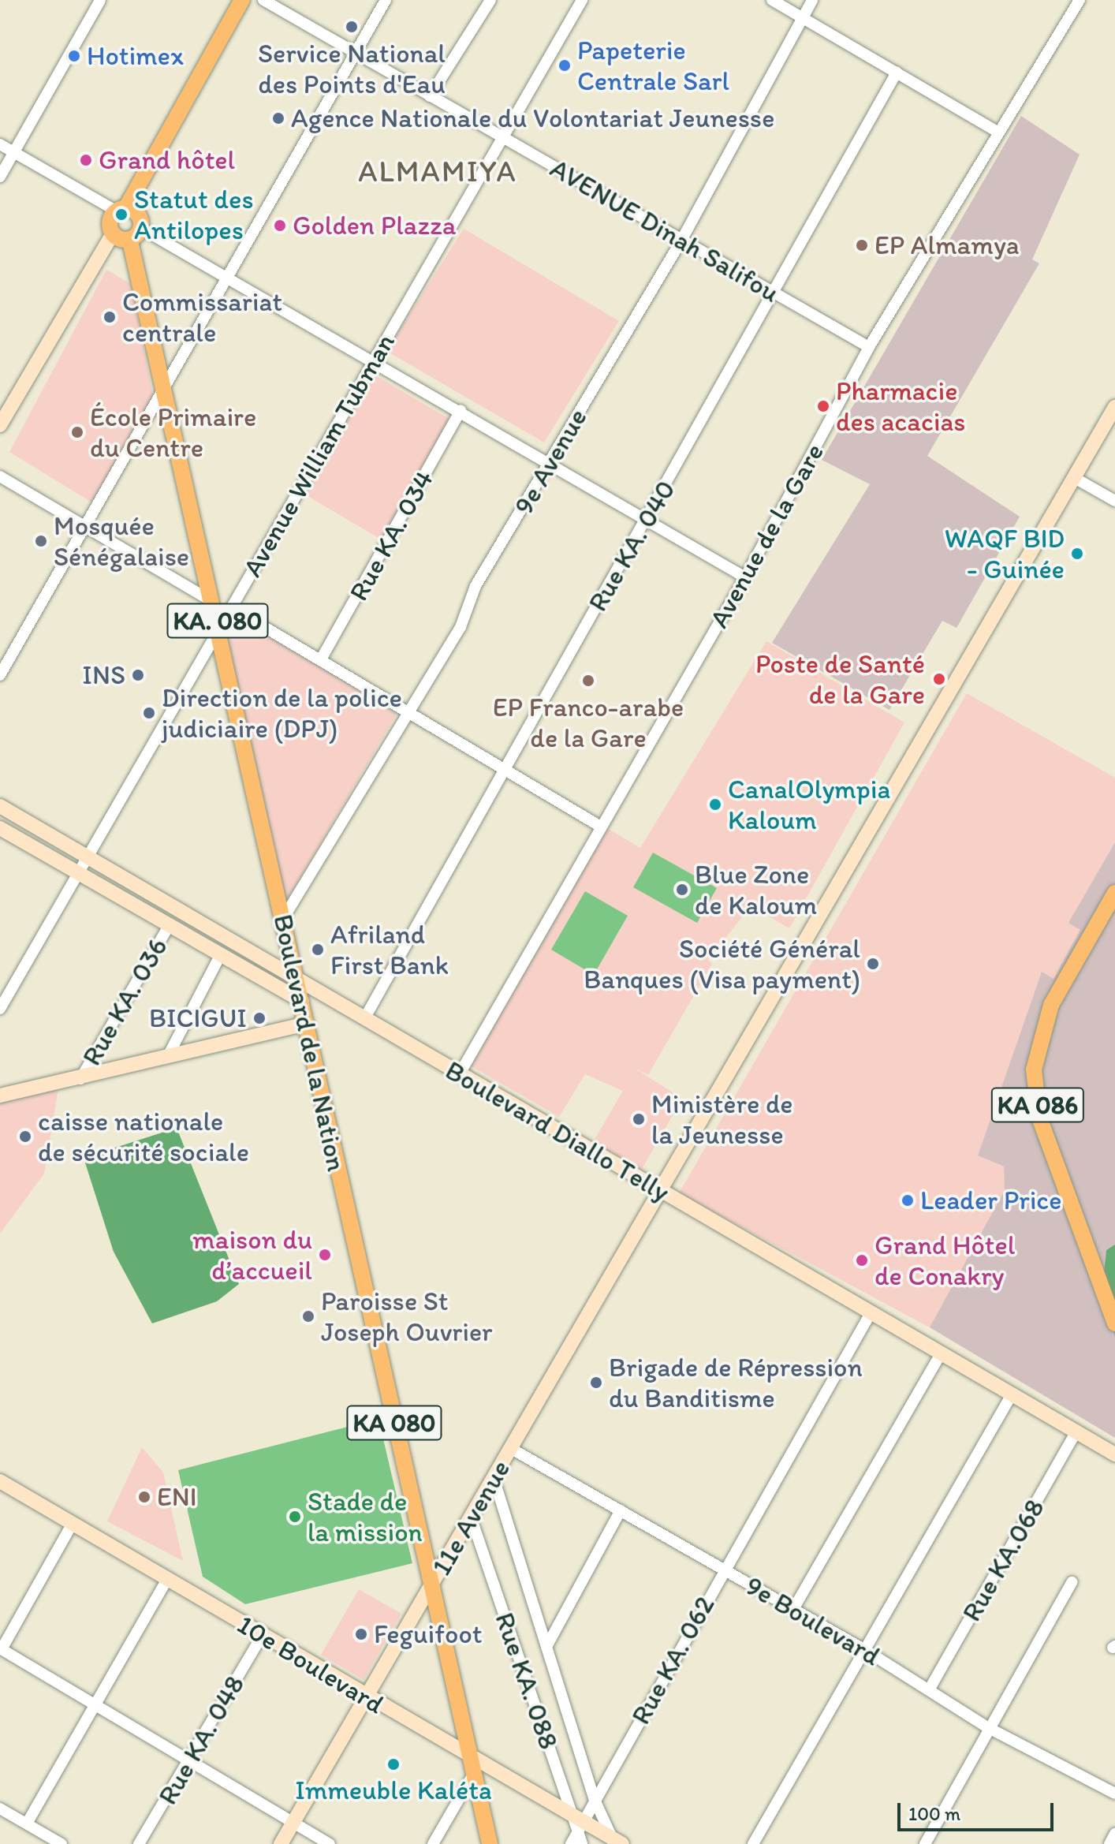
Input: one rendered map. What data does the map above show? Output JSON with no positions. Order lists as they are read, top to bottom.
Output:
{
  "streets": {
    "main road": [
      "KA. 080",
      "Boulevard de la Nation",
      "KA 086",
      "KA 080"
    ],
    "street": [
      "AVENUE Dinah Salifou",
      "Avenue William Tubman",
      "9e Avenue",
      "Rue KA. 034",
      "Avenue de la Gare",
      "Rue KA. 040",
      "Rue KA. 036",
      "Boulevard Diallo Telly",
      "11e Avenue",
      "Rue KA.068",
      "9e Boulevard",
      "Rue KA. 062",
      "10e Boulevard",
      "Rue KA. 088",
      "Rue KA. 048"
    ]
  },
  "crossings": [
    ["AVENUE Dinah Salifou", "Avenue William Tubman"],
    ["AVENUE Dinah Salifou", "9e Avenue"],
    ["AVENUE Dinah Salifou", "Avenue de la Gare"],
    ["AVENUE Dinah Salifou", "Rue KA. 040"],
    ["Avenue William Tubman", "Boulevard de la Nation"],
    ["Avenue William Tubman", "Boulevard Diallo Telly"],
    ["9e Avenue", "Boulevard de la Nation"],
    ["Avenue de la Gare", "Boulevard Diallo Telly"],
    ["Rue KA. 040", "Boulevard Diallo Telly"],
    ["Boulevard de la Nation", "Boulevard Diallo Telly"],
    ["Boulevard de la Nation", "11e Avenue"],
    ["Boulevard de la Nation", "10e Boulevard"],
    ["Boulevard Diallo Telly", "11e Avenue"],
    ["Boulevard Diallo Telly", "Rue KA.068"],
    ["Boulevard Diallo Telly", "Rue KA. 062"],
    ["11e Avenue", "9e Boulevard"],
    ["11e Avenue", "10e Boulevard"],
    ["11e Avenue", "Rue KA. 088"],
    ["Rue KA.068", "9e Boulevard"],
    ["9e Boulevard", "Rue KA. 062"],
    ["Rue KA. 062", "10e Boulevard"],
    ["Rue KA. 062", "Rue KA. 088"],
    ["10e Boulevard", "Rue KA. 088"],
    ["10e Boulevard", "Rue KA. 048"]
  ],
  "districts": ["ALMAMIYA"],
  "places": [
    "Service National des Points d'Eau",
    "Hotimex",
    "Papeterie Centrale Sarl",
    "Agence Nationale du Volontariat Jeunesse",
    "Grand hôtel",
    "Statut des Antilopes",
    "Golden Plazza",
    "EP Almamya",
    "Commissariat centrale",
    "Pharmacie des acacias",
    "École Primaire du Centre",
    "Mosquée Sénégalaise",
    "WAQF BID - Guinée",
    "INS",
    "Poste de Santé de la Gare",
    "EP Franco-arabe de la Gare",
    "Direction de la police judiciaire (DPJ)",
    "CanalOlympia Kaloum",
    "Blue Zone de Kaloum",
    "Afriland First Bank",
    "Société Général Banques (Visa payment)",
    "BICIGUI",
    "Ministère de la Jeunesse",
    "caisse nationale de sécurité sociale",
    "Leader Price",
    "maison du d’accueil",
    "Grand Hôtel de Conakry",
    "Paroisse St Joseph Ouvrier",
    "Brigade de Répression du Banditisme",
    "ENI",
    "Stade de la mission",
    "Feguifoot",
    "Immeuble Kaléta"
  ],
  "scale_bar": "100 m"
}
